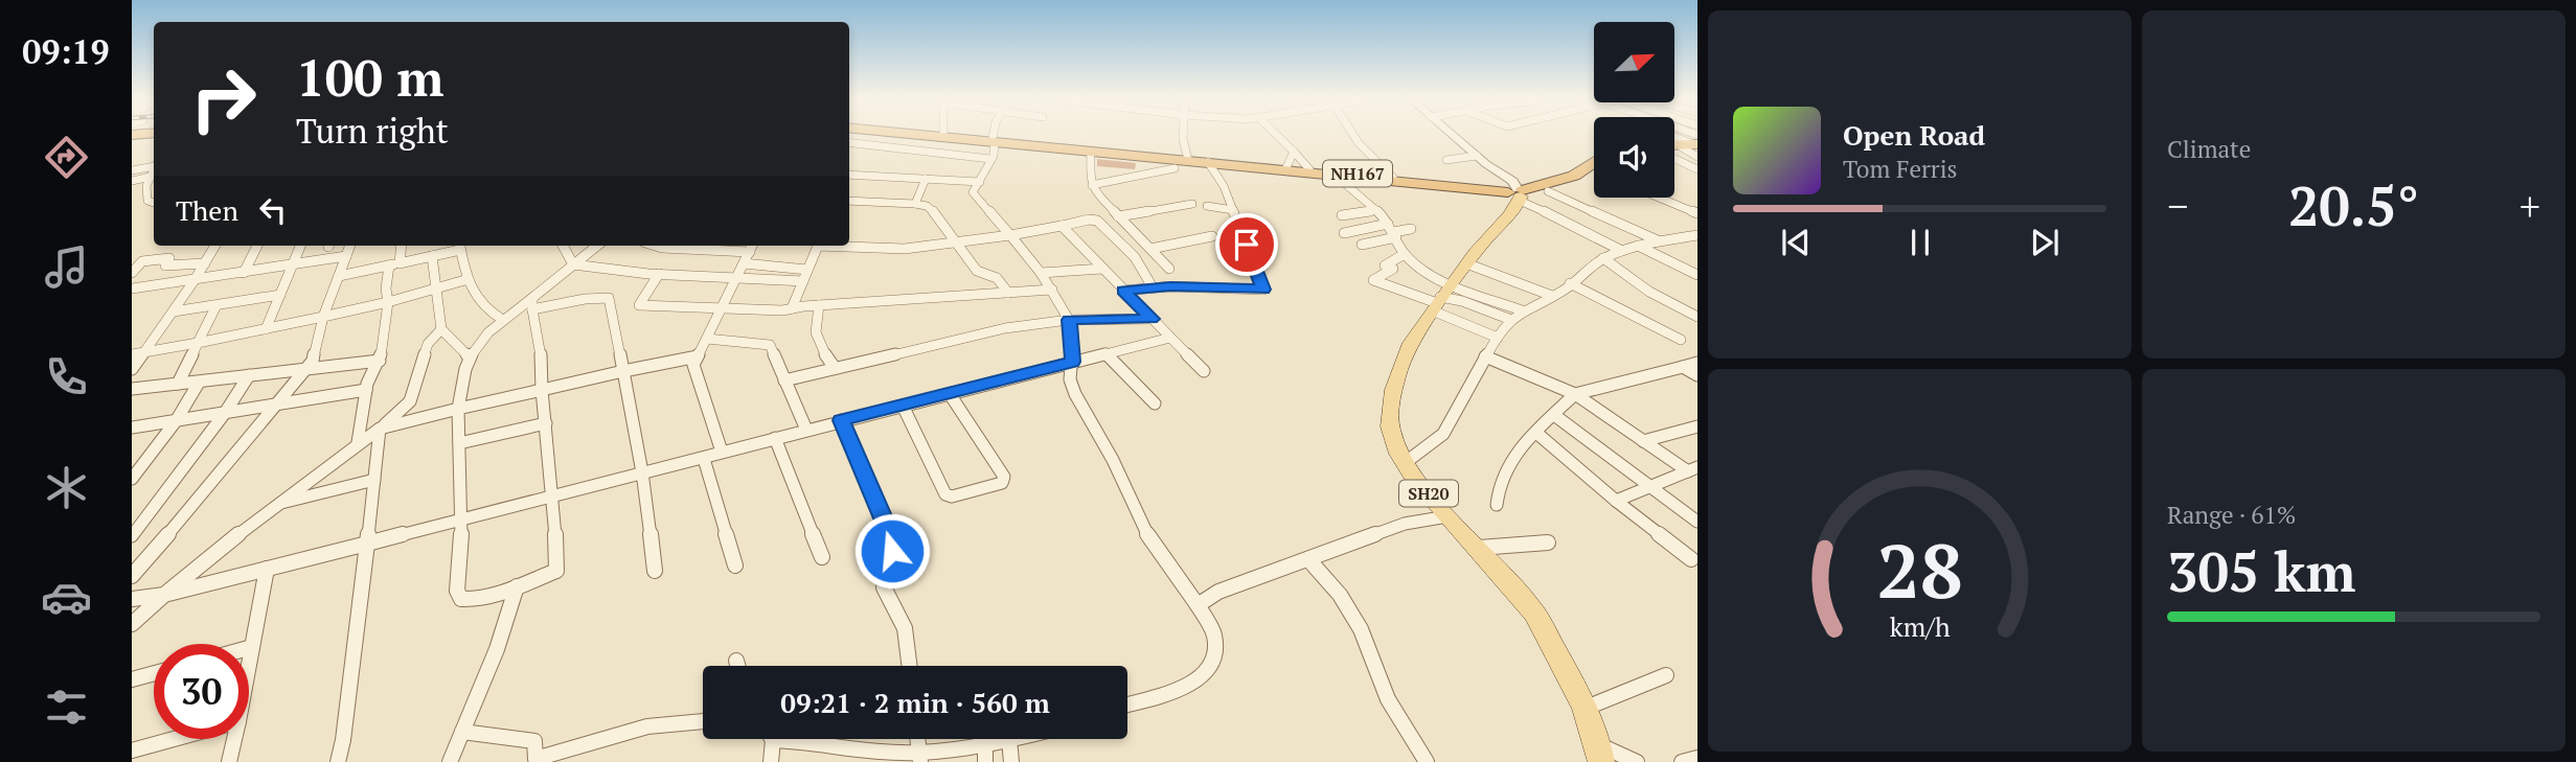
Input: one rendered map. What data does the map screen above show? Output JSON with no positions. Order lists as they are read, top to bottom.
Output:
{
  "streets": {
    "highway": ["NH167"],
    "main road": ["SH20"]
  },
  "crossings": [
    ["NH167", "SH20"]
  ],
  "north": "top right",
  "page": {
    "tabs": "09:19",
    "tile": [
      "Climate",
      ["Range · 61%", "305 km"]
    ],
    "turn": ["100 m", "Turn right"],
    "song": ["Open Road", "Tom Ferris"],
    "then": "Then",
    "heat": ["−", "20.5°", "+"],
    "limit": "30",
    "trip": "09:21 · 2 min · 560 m",
    "gauge": ["28", "km/h"]
  }
}
